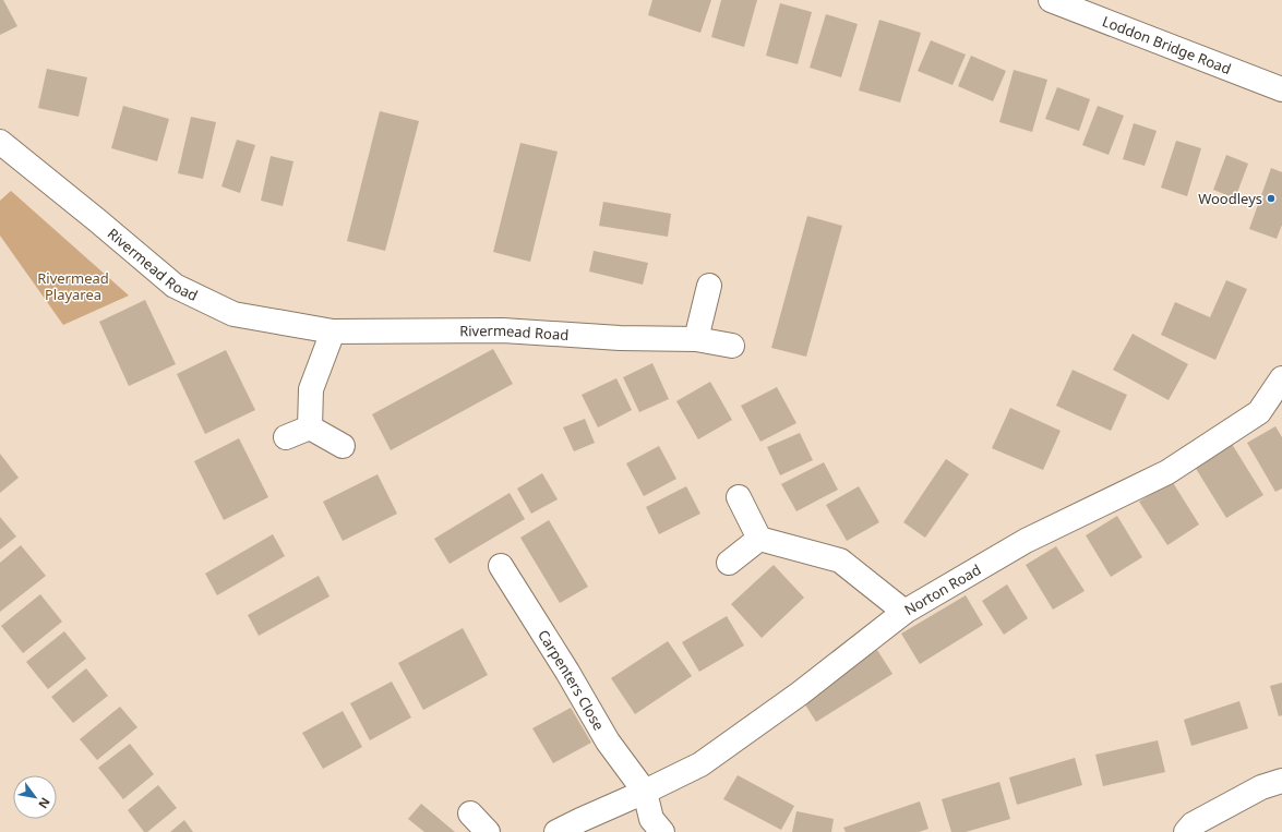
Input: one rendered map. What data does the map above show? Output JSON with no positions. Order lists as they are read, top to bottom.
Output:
{
  "streets": {
    "street": [
      "Loddon Bridge Road",
      "Rivermead Road",
      "Norton Road",
      "Carpenters Close"
    ]
  },
  "crossings": [
    ["Norton Road", "Carpenters Close"]
  ],
  "parks": ["Rivermead Playarea"],
  "places": ["Woodleys"],
  "north": "bottom right"
}
